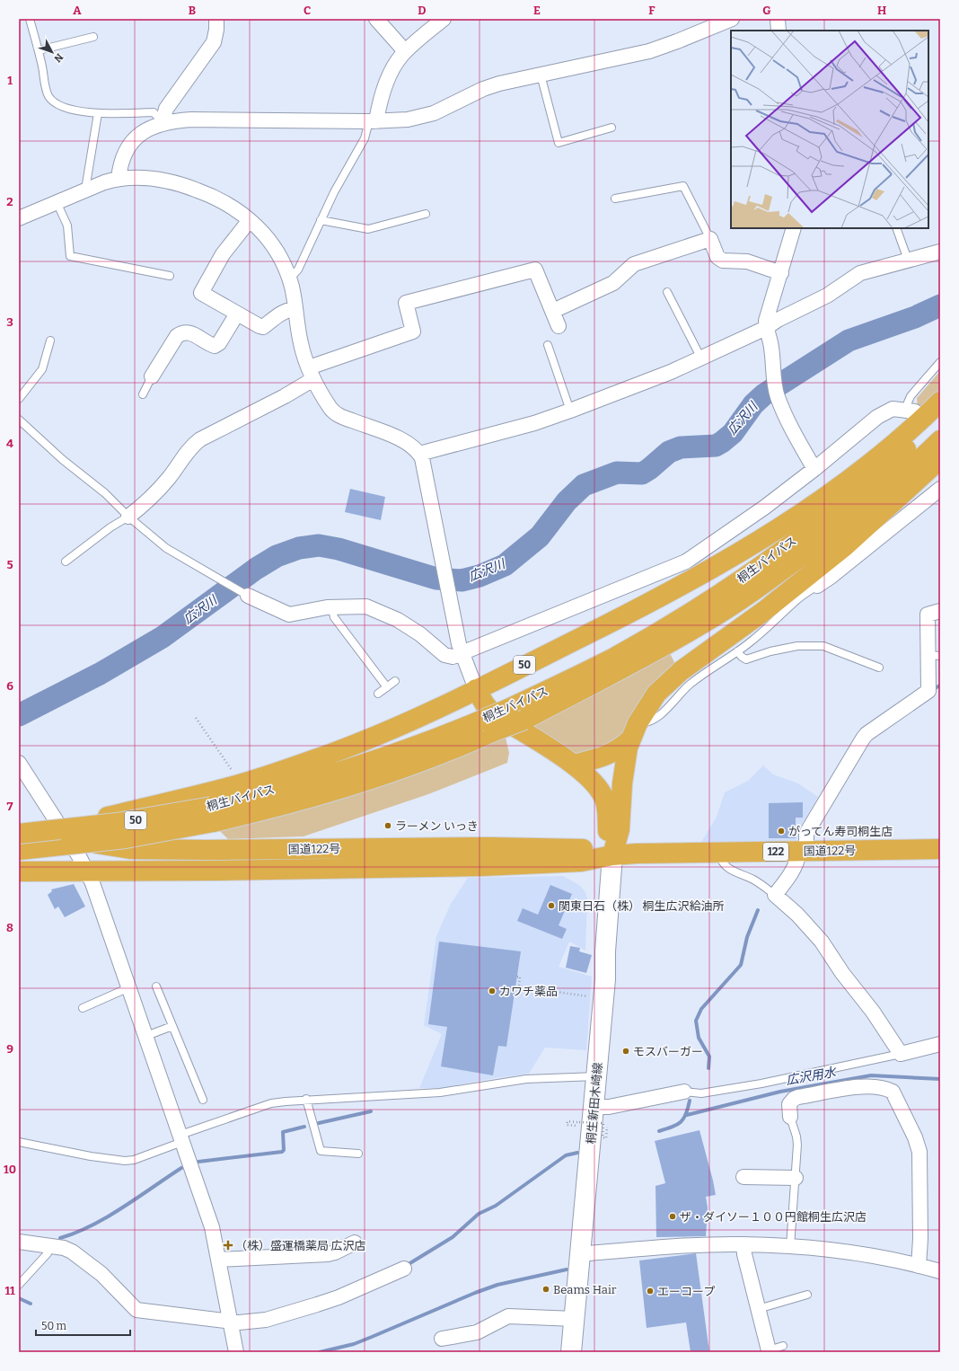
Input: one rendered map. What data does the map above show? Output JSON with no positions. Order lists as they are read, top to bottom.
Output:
{
  "streets": {
    "highway": [
      "桐生バイパス",
      "50",
      "国道122号",
      "122"
    ],
    "main road": ["桐生新田木崎線"]
  },
  "crossings": [
    ["50", "国道122号"],
    ["国道122号", "桐生新田木崎線"]
  ],
  "water": ["広沢川", "広沢用水"],
  "places": {
    "other": [
      "ラーメン いっき",
      "がってん寿司桐生店",
      "関東日石（株） 桐生広沢給油所",
      "カワチ薬品",
      "モスバーガー",
      "ザ・ダイソー１００円館桐生広沢店",
      "Beams Hair",
      "エーコープ"
    ],
    "health": ["（株）盛運橋薬局 広沢店"]
  },
  "scale_bar": "50 m",
  "north": "bottom right",
  "grid": {
    "columns": [
      "A",
      "B",
      "C",
      "D",
      "E",
      "F",
      "G",
      "H"
    ],
    "rows": [
      "1",
      "2",
      "3",
      "4",
      "5",
      "6",
      "7",
      "8",
      "9",
      "10",
      "11"
    ]
  }
}
